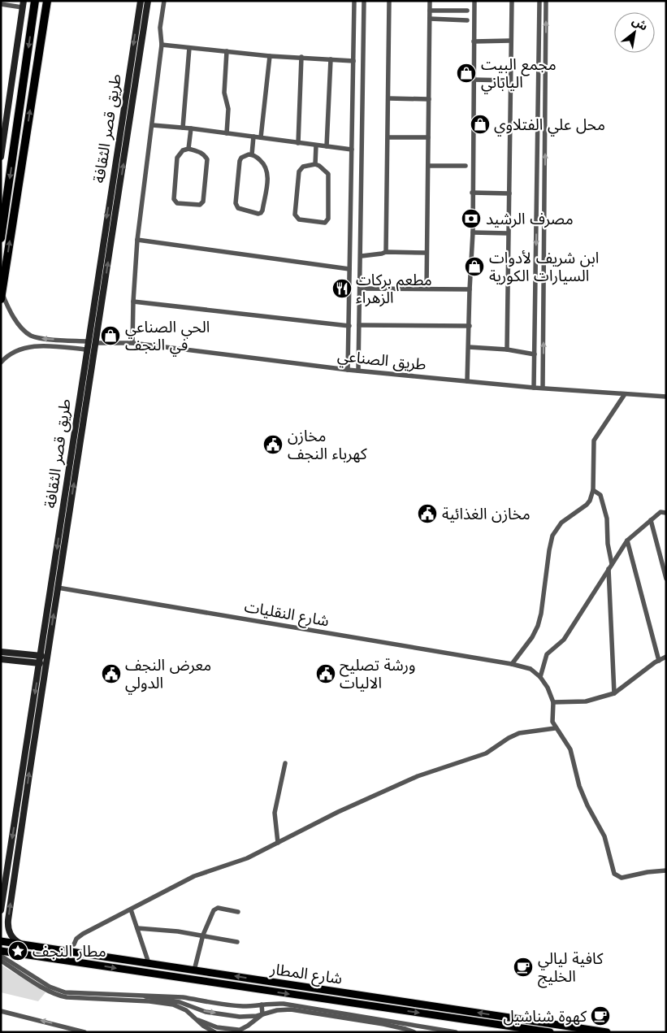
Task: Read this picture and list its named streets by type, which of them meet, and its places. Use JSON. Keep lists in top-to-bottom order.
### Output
{
  "streets": {
    "main road": ["شارع المطار"],
    "street": ["طريق قصر الثقافة", "طريق الصناعي", "شارع النقليات"]
  },
  "crossings": [
    ["طريق قصر الثقافة", "طريق الصناعي"],
    ["طريق قصر الثقافة", "شارع النقليات"],
    ["طريق قصر الثقافة", "شارع المطار"]
  ],
  "places": {
    "shop": [
      "مجمع البيت الياباني",
      "محل علي الفتلاوي",
      "ابن شريف لأدوات السيارات الكورية",
      "الحي الصناعي في النجف"
    ],
    "bank": ["مصرف الرشيد"],
    "restaurant": ["مطعم بركات الزهراء"],
    "public building": [
      "مخازن كهرباء النجف",
      "مخازن الغذائية",
      "معرض النجف الدولي",
      "ورشة تصليح الاليات"
    ],
    "place": ["مطار النجف"],
    "cafe": ["كافية ليالي الخليج", "كهوة شناشيل"]
  },
  "north": "top right"
}
